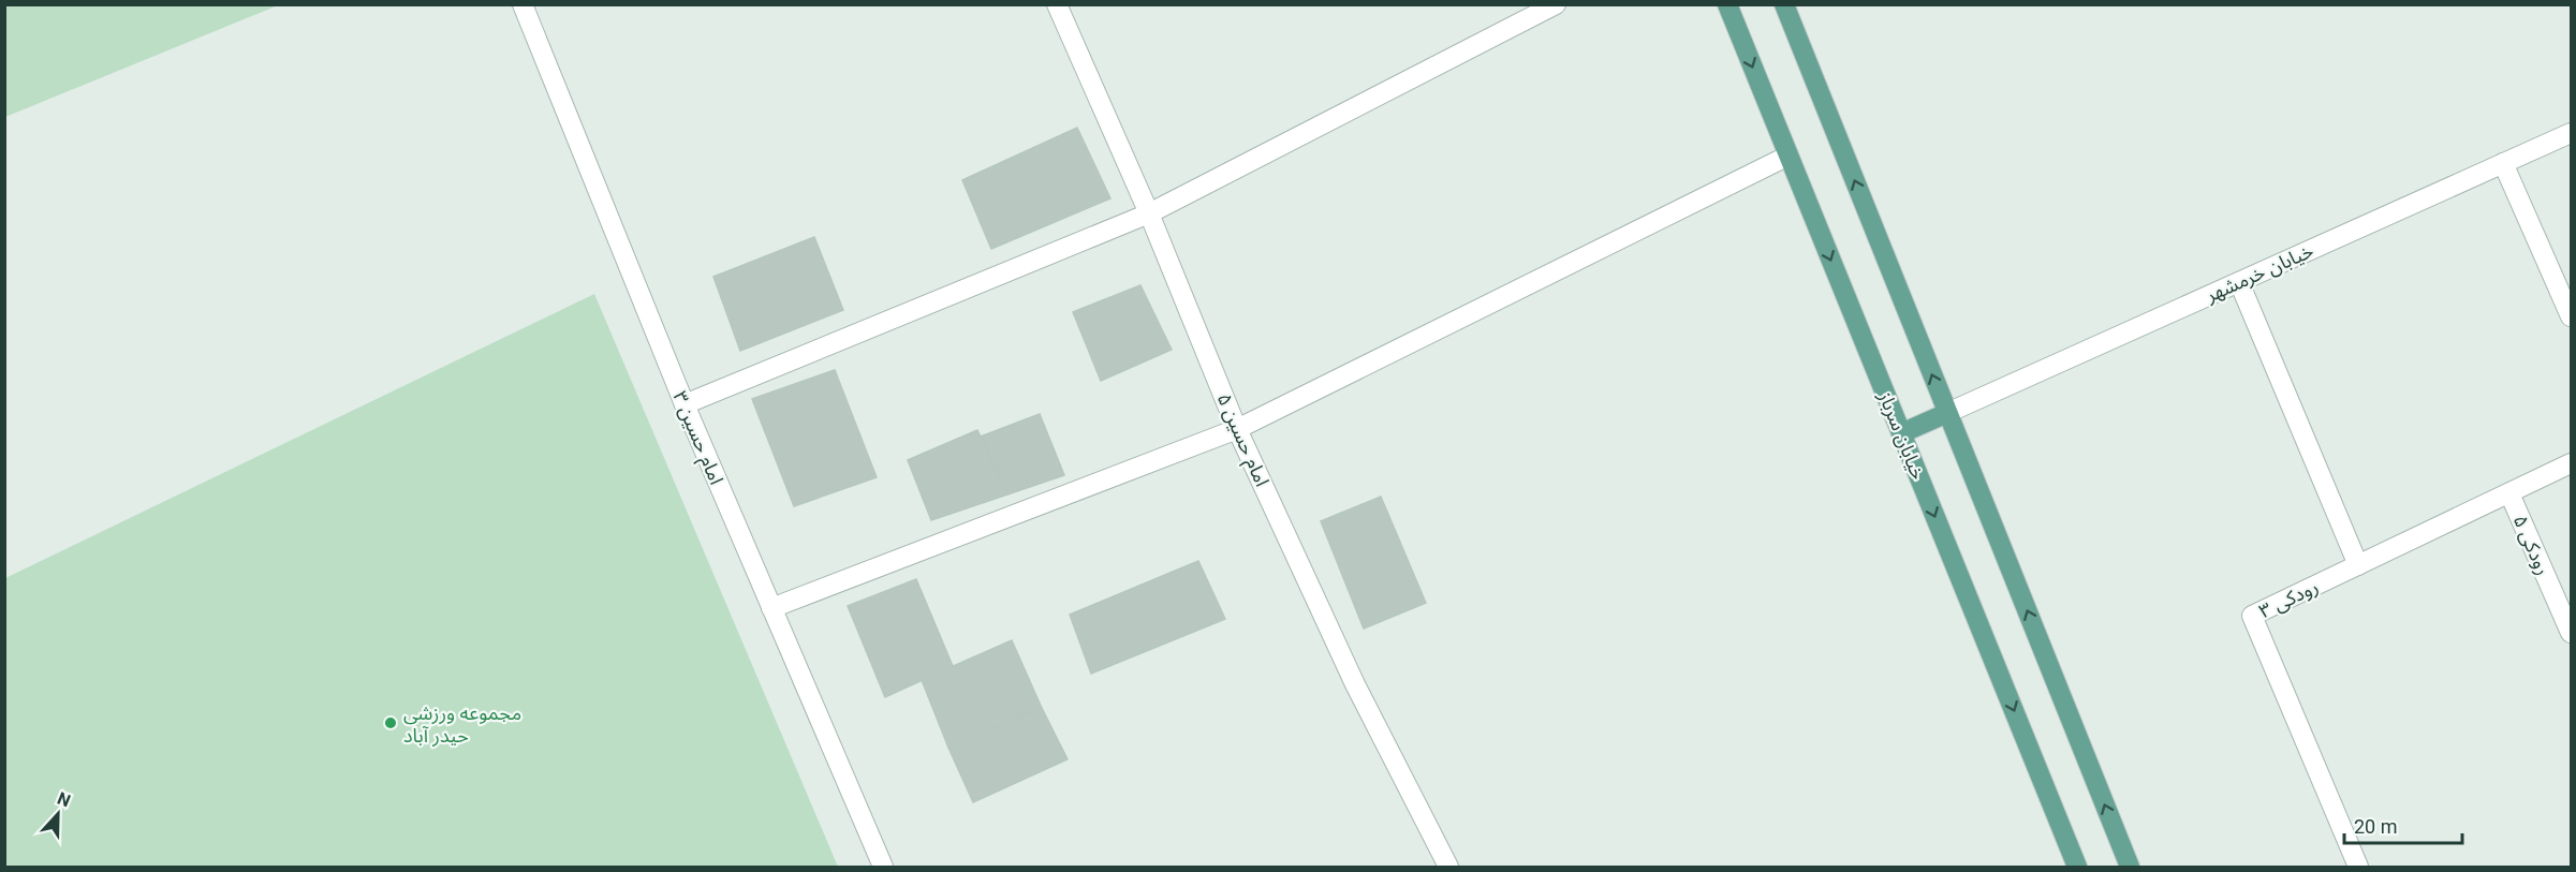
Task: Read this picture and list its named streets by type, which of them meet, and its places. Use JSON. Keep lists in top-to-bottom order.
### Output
{
  "streets": {
    "main road": ["خیابان سرباز"],
    "street": [
      "خیابان خرمشهر",
      "امام حسین ۳",
      "امام حسین ۵",
      "رودکی ۵",
      "رودکی ۳"
    ]
  },
  "crossings": [
    ["رودکی ۵", "رودکی ۳"]
  ],
  "places": ["مجموعه ورزشی حیدر آباد"],
  "scale_bar": "20 m",
  "north": "top"
}
